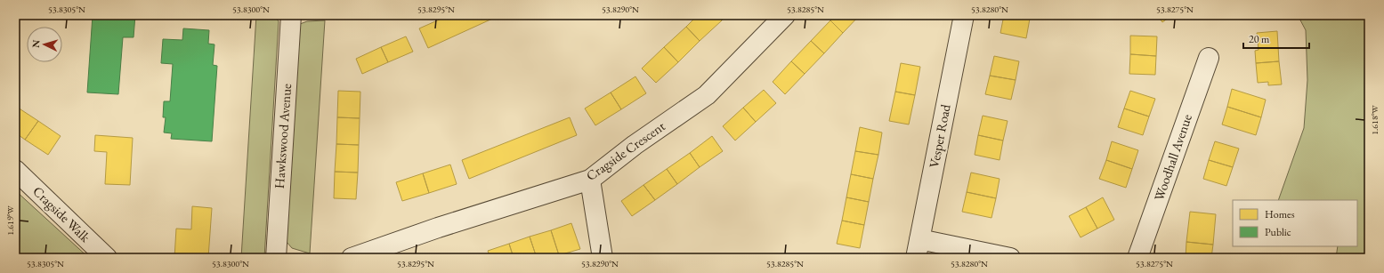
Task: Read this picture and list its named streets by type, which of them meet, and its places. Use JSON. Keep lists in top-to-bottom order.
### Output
{
  "streets": {
    "street": [
      "Hawkswood Avenue",
      "Vesper Road",
      "Cragside Crescent",
      "Woodhall Avenue",
      "Cragside Walk"
    ]
  },
  "legend": ["Homes", "Public"],
  "scale_bar": "20 m",
  "north": "left",
  "coordinates": [
    "53.8305°N",
    "53.8300°N",
    "53.8295°N",
    "53.8290°N",
    "53.8285°N",
    "53.8280°N",
    "53.8275°N",
    "1.618°W",
    "1.619°W"
  ]
}
